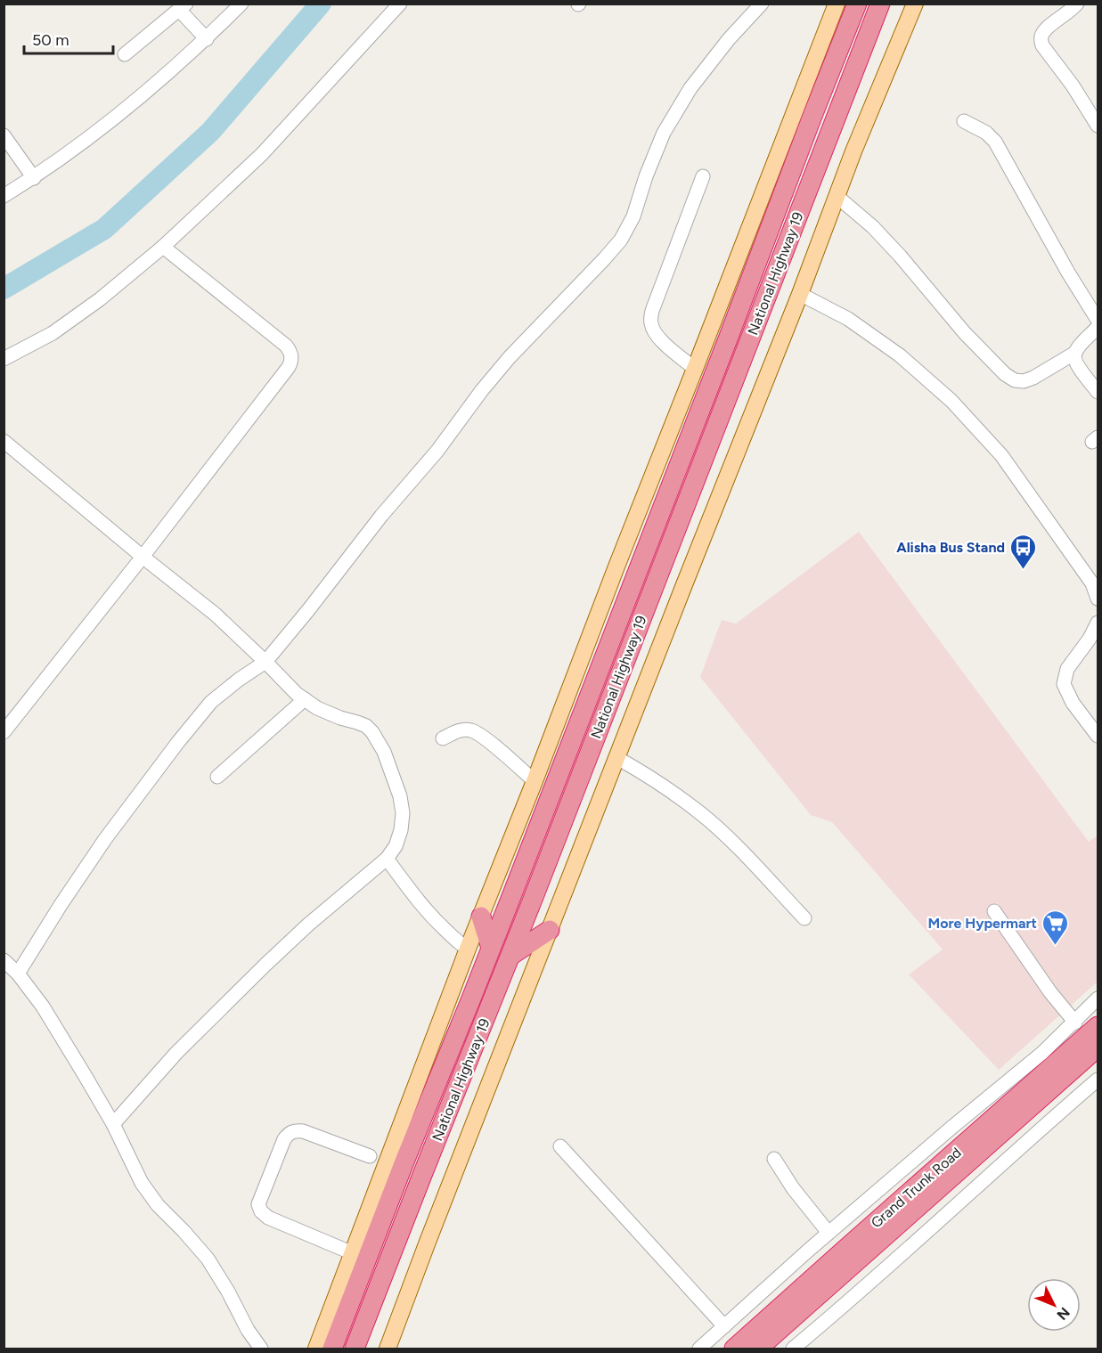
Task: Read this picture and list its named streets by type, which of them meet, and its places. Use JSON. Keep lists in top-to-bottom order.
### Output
{
  "streets": {
    "highway": ["National Highway 19", "Grand Trunk Road"]
  },
  "places": {
    "bus stop": ["Alisha Bus Stand"],
    "supermarket": ["More Hypermart"]
  },
  "scale_bar": "50 m",
  "north": "bottom right"
}
